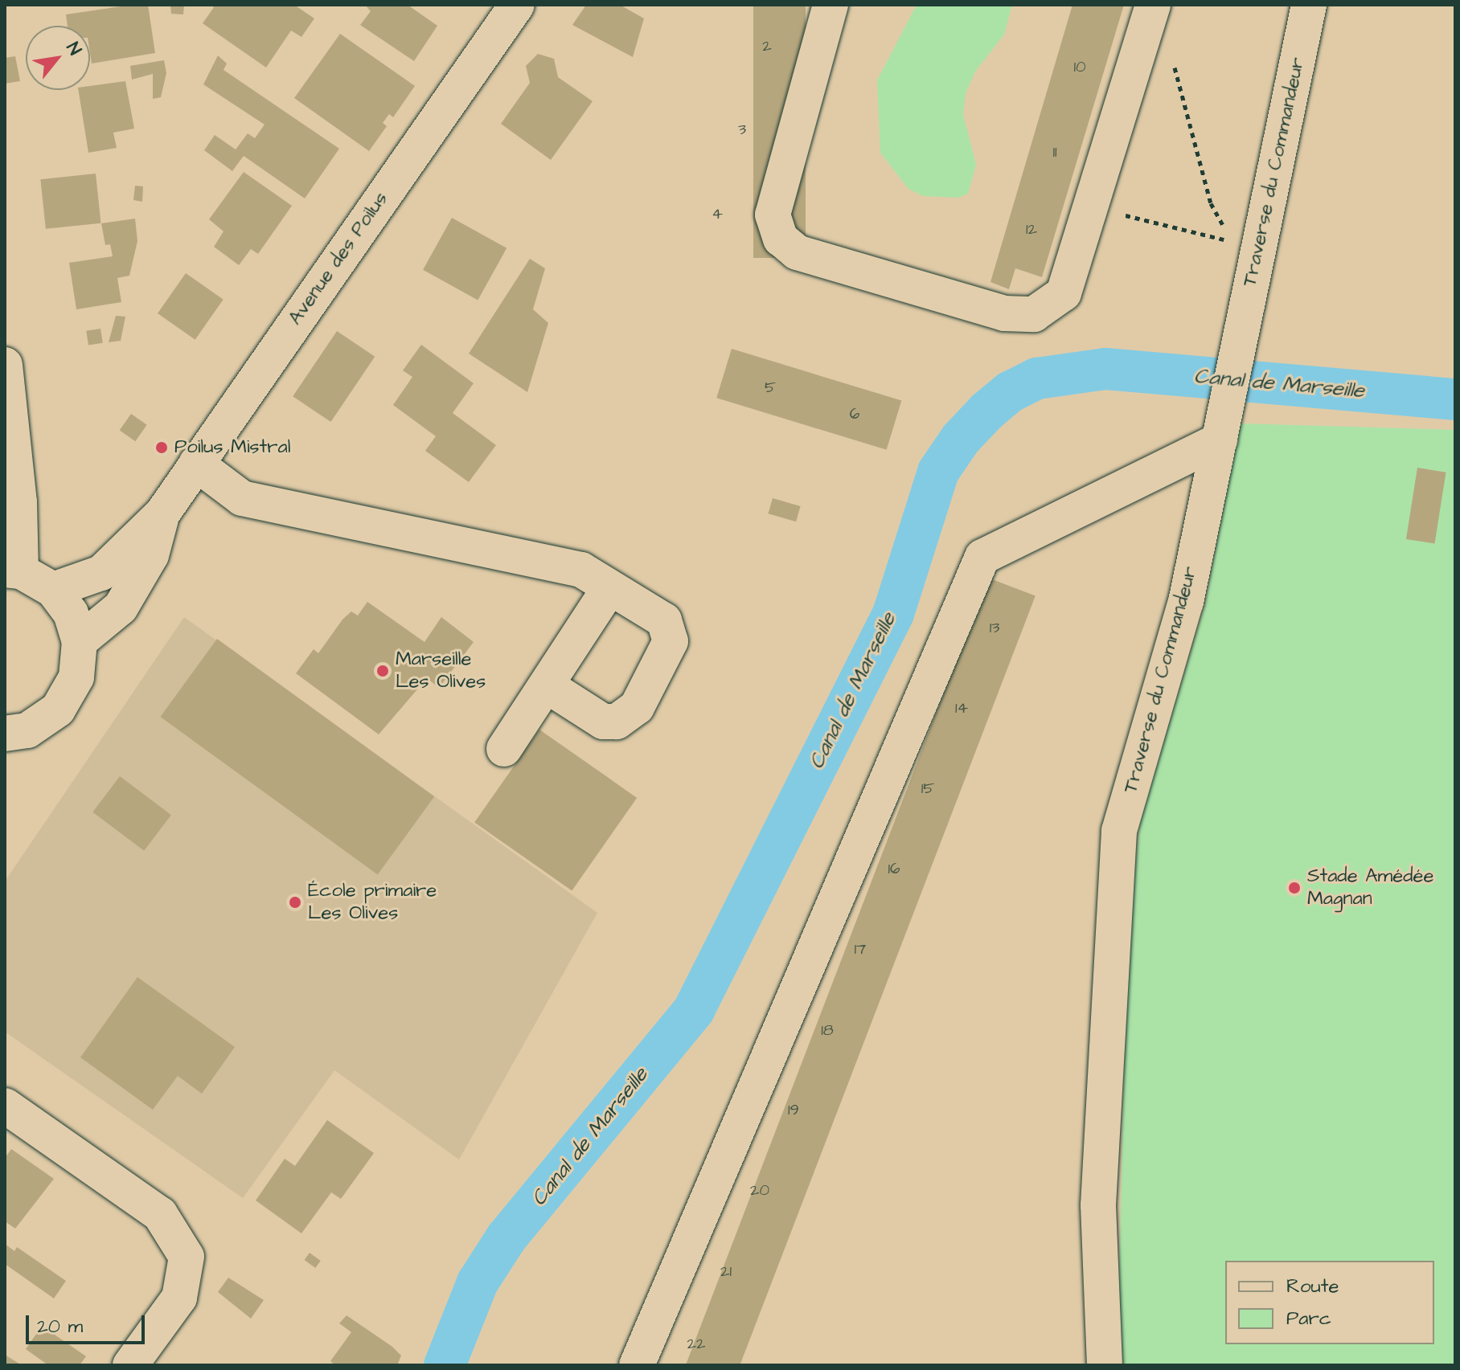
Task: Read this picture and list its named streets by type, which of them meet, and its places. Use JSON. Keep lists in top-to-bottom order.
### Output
{
  "streets": {
    "street": ["Traverse du Commandeur", "Avenue des Poilus"]
  },
  "water": ["Canal de Marseille"],
  "places": [
    "Poilus Mistral",
    "Marseille Les Olives",
    "Stade Amédée Magnan",
    "École primaire Les Olives"
  ],
  "house_numbers": [
    "2",
    "10",
    "3",
    "11",
    "4",
    "12",
    "5",
    "6",
    "13",
    "14",
    "15",
    "16",
    "17",
    "18",
    "19",
    "20",
    "21",
    "22"
  ],
  "legend": ["Route", "Parc"],
  "scale_bar": "20 m",
  "north": "top right"
}
